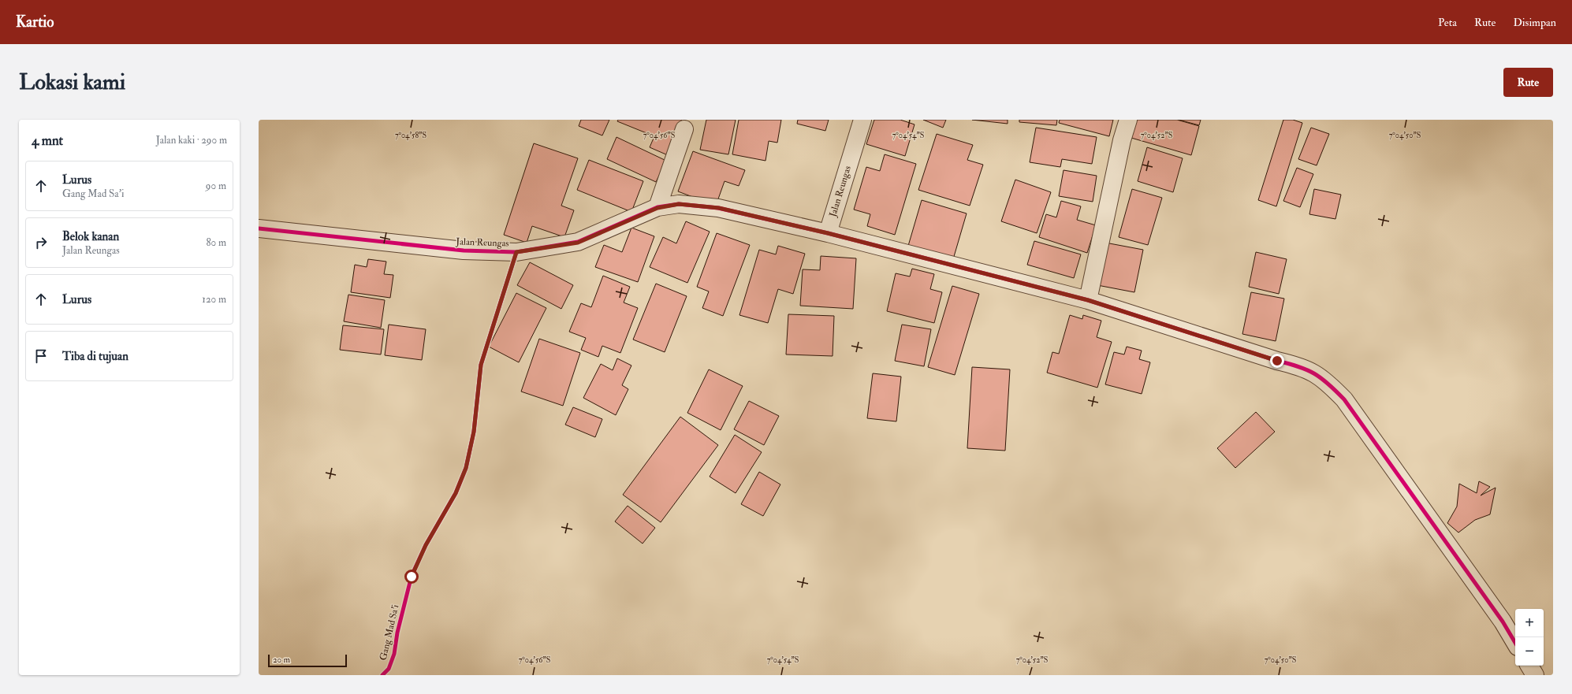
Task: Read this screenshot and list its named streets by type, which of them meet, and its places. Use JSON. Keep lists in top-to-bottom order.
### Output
{
  "streets": {
    "street": ["Jalan Reungas"],
    "cycle path": ["Gang Mad Sa'i"]
  },
  "scale_bar": "20 m",
  "page": {
    "header": "Kartio",
    "nav": ["Peta", "Rute", "Disimpan"],
    "buttons": "Rute",
    "title": "Lokasi kami",
    "heading": ["4 mnt", "Jalan kaki · 290 m"],
    "list": [
      ["Lurus", "Gang Mad Sa'i", "90 m"],
      ["Belok kanan", "Jalan Reungas", "80 m"],
      ["Lurus", "120 m"],
      "Tiba di tujuan"
    ],
    "map_buttons": ["+", "−"],
    "scale": "20 m"
  },
  "coordinates": [
    "7°04'58\"S",
    "7°04'56\"S",
    "7°04'54\"S",
    "7°04'52\"S",
    "7°04'50\"S"
  ]
}
